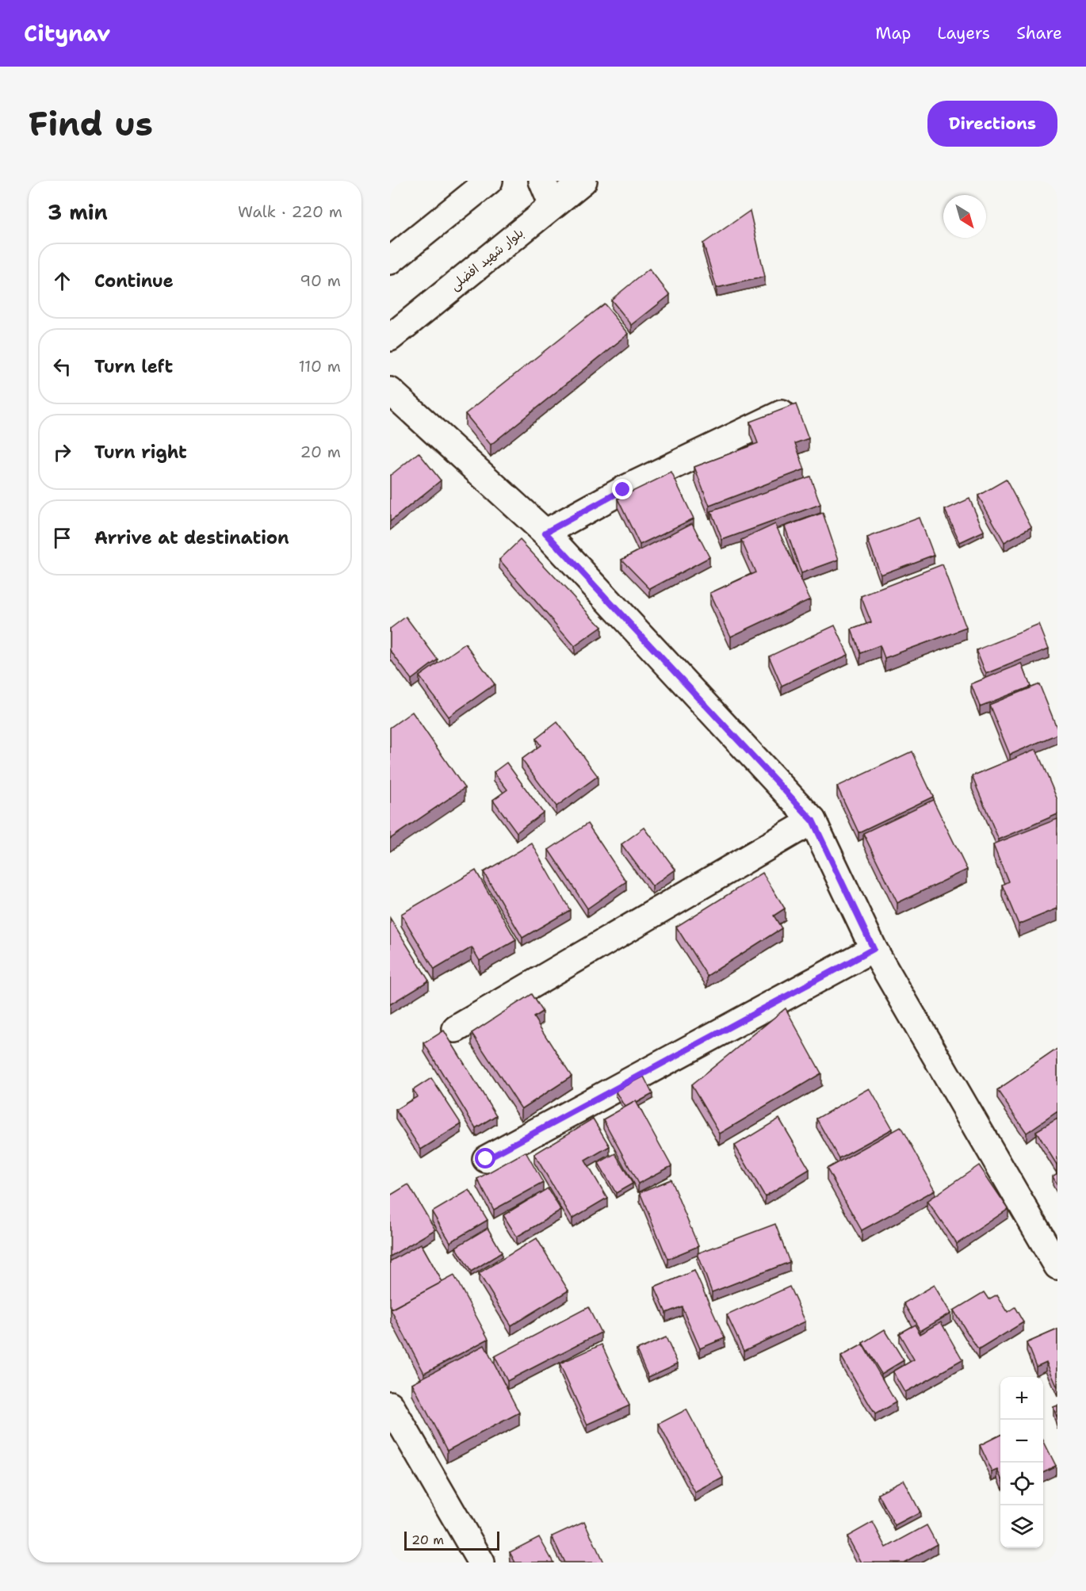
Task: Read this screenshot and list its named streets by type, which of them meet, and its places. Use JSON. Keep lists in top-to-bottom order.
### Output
{
  "streets": {
    "street": ["بلوار شهید افضلی"]
  },
  "scale_bar": "20 m",
  "north": "bottom right",
  "page": {
    "header": "Citynav",
    "nav": ["Map", "Layers", "Share"],
    "buttons": "Directions",
    "title": "Find us",
    "heading": ["3 min", "Walk · 220 m"],
    "list": [
      ["Continue", "90 m"],
      ["Turn left", "110 m"],
      ["Turn right", "20 m"],
      "Arrive at destination"
    ],
    "map_buttons": ["+", "−"],
    "scale": "20 m"
  }
}
